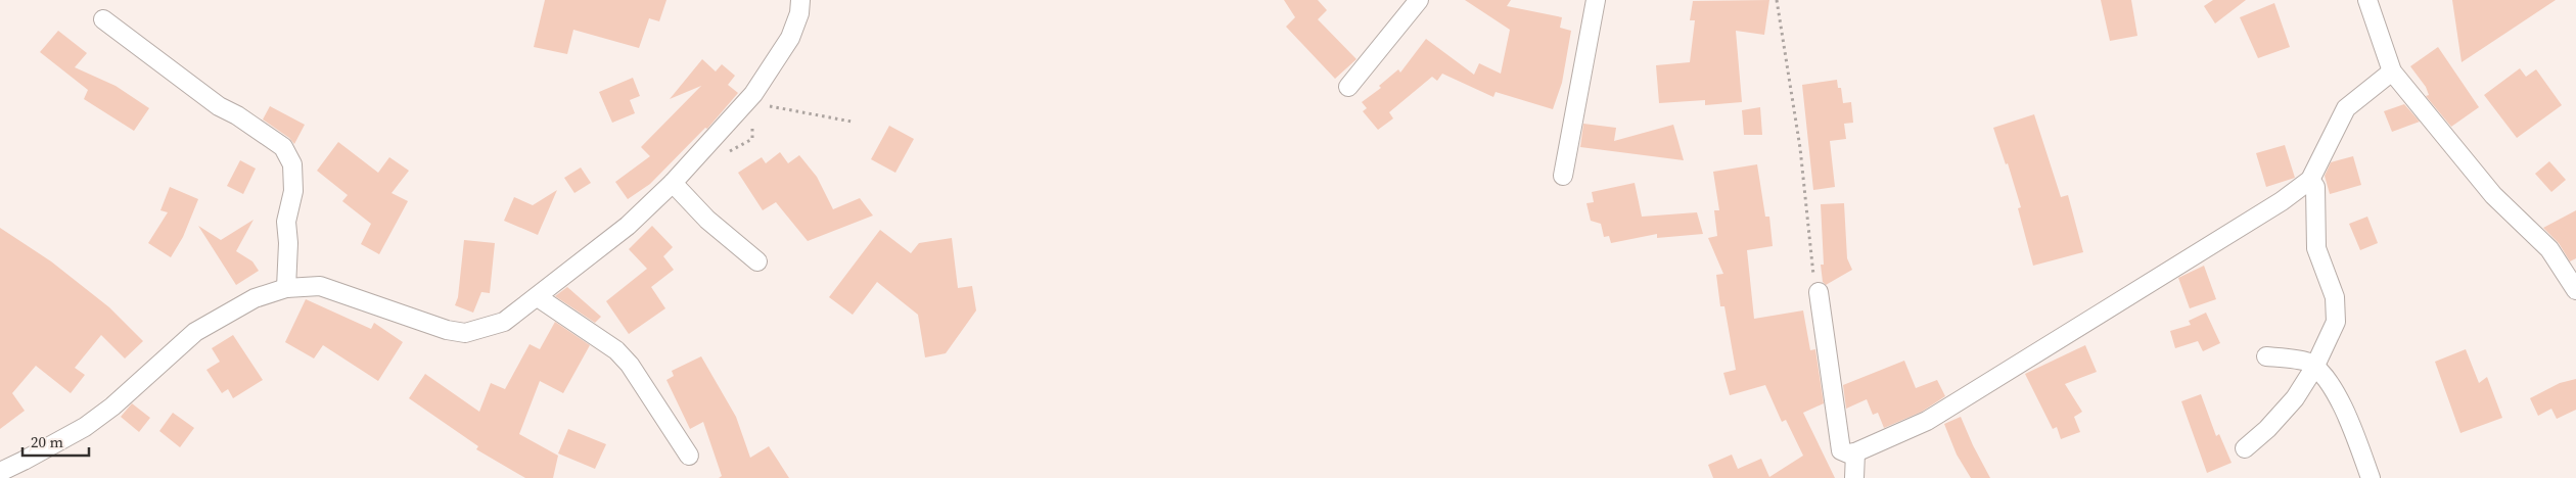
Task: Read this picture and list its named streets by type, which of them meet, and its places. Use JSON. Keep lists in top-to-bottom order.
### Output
{
  "scale_bar": "20 m"
}
